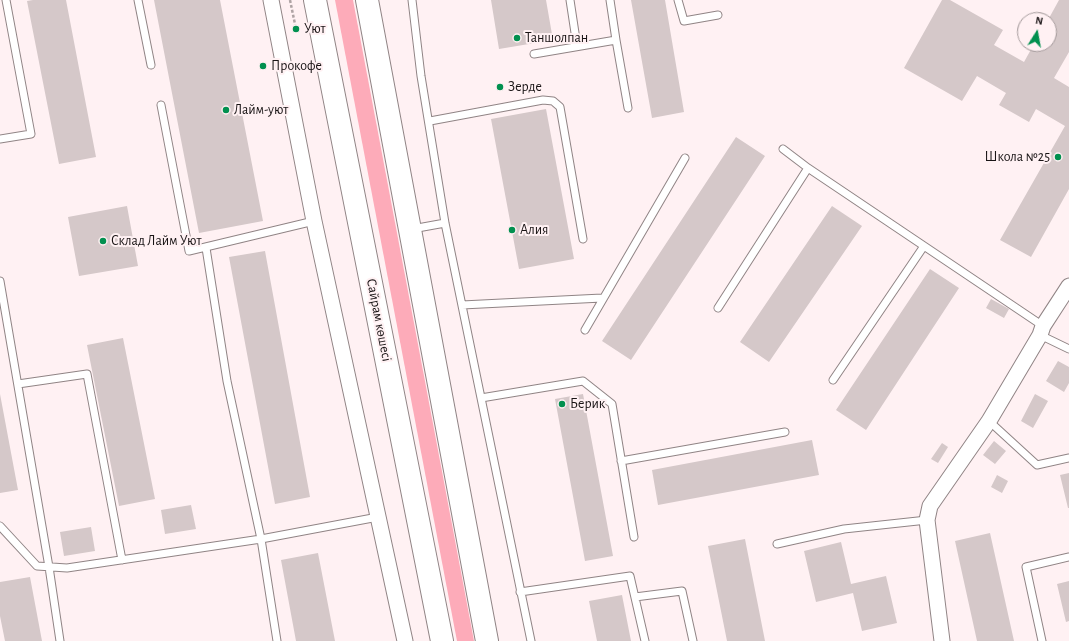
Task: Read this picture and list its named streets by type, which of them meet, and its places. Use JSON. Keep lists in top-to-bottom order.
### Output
{
  "streets": {
    "main road": ["Сайрам көшесі"]
  },
  "places": [
    "Уют",
    "Таншолпан",
    "Прокофе",
    "Зерде",
    "Лайм-уют",
    "Школа №25",
    "Алия",
    "Склад Лайм Уют",
    "Берик"
  ],
  "north": "top"
}
